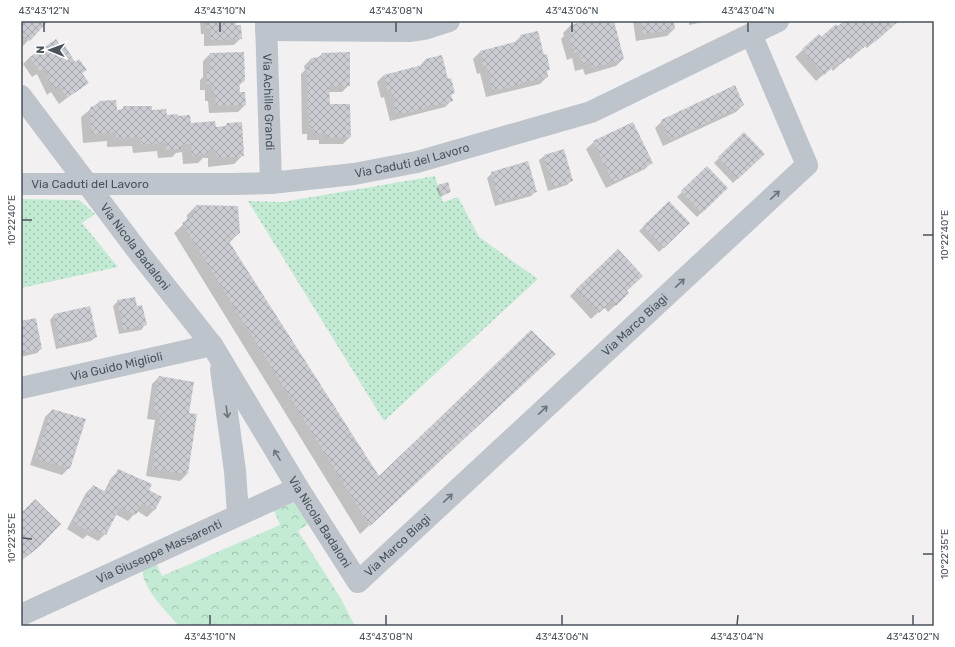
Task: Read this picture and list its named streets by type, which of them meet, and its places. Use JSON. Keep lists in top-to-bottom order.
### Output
{
  "streets": {
    "street": [
      "Via Achille Grandi",
      "Via Caduti del Lavoro",
      "Via Nicola Badaloni",
      "Via Marco Biagi",
      "Via Guido Miglioli",
      "Via Giuseppe Massarenti"
    ]
  },
  "crossings": [
    ["Via Achille Grandi", "Via Caduti del Lavoro"],
    ["Via Caduti del Lavoro", "Via Nicola Badaloni"],
    ["Via Caduti del Lavoro", "Via Marco Biagi"],
    ["Via Nicola Badaloni", "Via Marco Biagi"],
    ["Via Nicola Badaloni", "Via Guido Miglioli"],
    ["Via Nicola Badaloni", "Via Giuseppe Massarenti"]
  ],
  "one_way": ["Via Marco Biagi"],
  "north": "left",
  "coordinates": [
    "43°43'12\"N",
    "43°43'10\"N",
    "43°43'08\"N",
    "43°43'06\"N",
    "43°43'04\"N",
    "10°22'40\"E",
    "10°22'35\"E",
    "43°43'02\"N"
  ]
}
